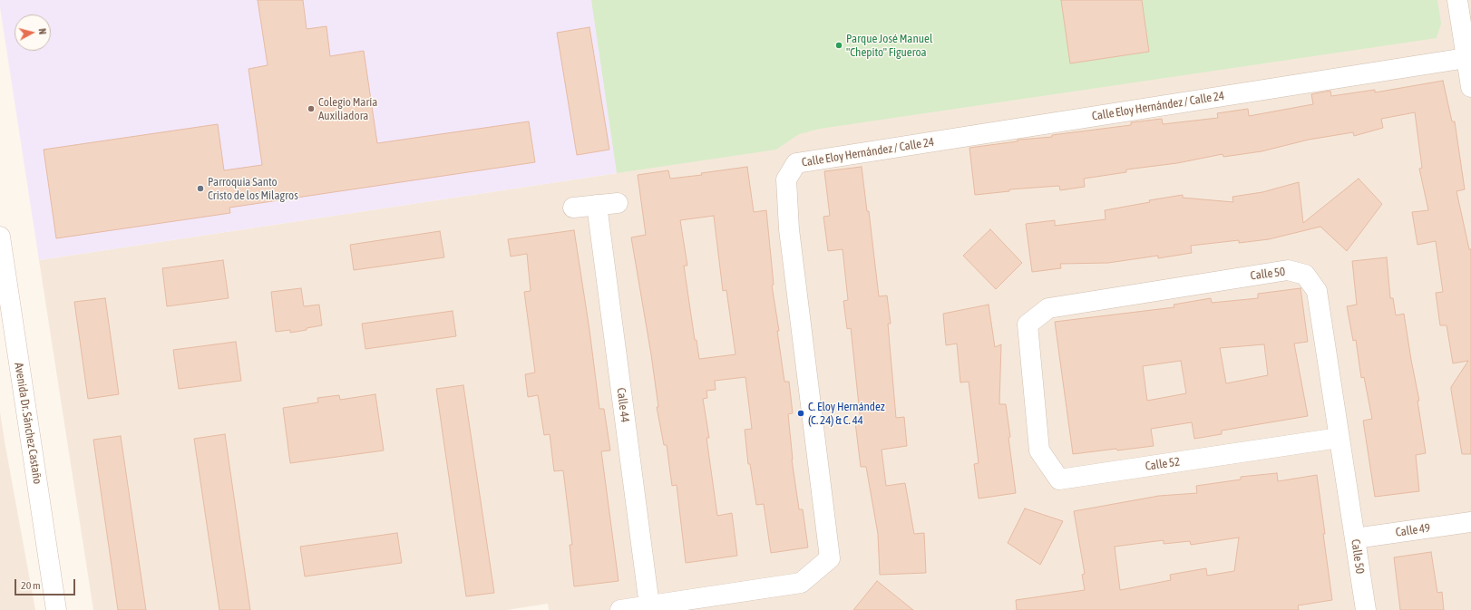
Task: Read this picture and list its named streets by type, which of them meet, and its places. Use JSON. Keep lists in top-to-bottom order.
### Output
{
  "streets": {
    "street": [
      "Calle Eloy Hernández / Calle 24",
      "Calle 50",
      "Calle 44",
      "Avenida Dr. Sánchez Castaño",
      "Calle 52",
      "Calle 49"
    ]
  },
  "crossings": [
    ["Calle Eloy Hernández / Calle 24", "Calle 44"],
    ["Calle 50", "Calle 52"],
    ["Calle 50", "Calle 49"]
  ],
  "places": [
    "Parque José Manuel \"Chepito\" Figueroa",
    "Colegio María Auxiliadora",
    "Parroquia Santo Cristo de los Milagros",
    "C. Eloy Hernández (C. 24) & C. 44"
  ],
  "scale_bar": "20 m",
  "north": "right"
}
